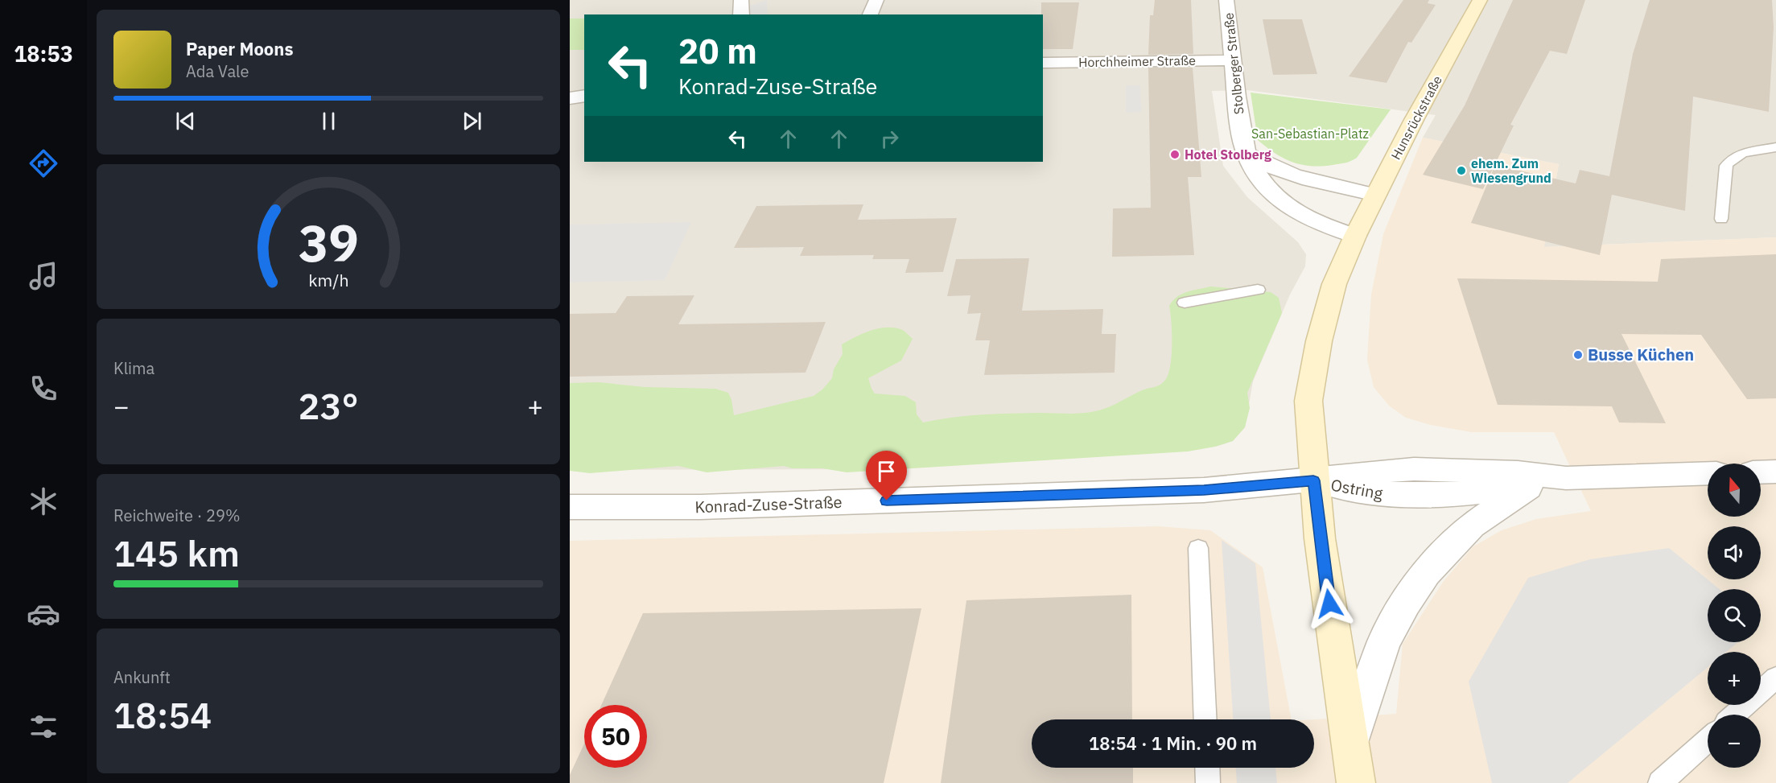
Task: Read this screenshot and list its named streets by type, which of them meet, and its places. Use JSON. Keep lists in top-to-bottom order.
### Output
{
  "streets": {
    "main road": ["Hunsrückstraße"],
    "street": [
      "Horchheimer Straße",
      "Stolberger Straße",
      "Ostring",
      "Konrad-Zuse-Straße"
    ]
  },
  "crossings": [
    ["Horchheimer Straße", "Stolberger Straße"],
    ["Stolberger Straße", "Hunsrückstraße"],
    ["Ostring", "Konrad-Zuse-Straße"]
  ],
  "parks": ["San-Sebastian-Platz"],
  "places": ["Hotel Stolberg", "ehem. Zum Wiesengrund", "Busse Küchen"],
  "north": "top",
  "page": {
    "tabs": "18:53",
    "turn": ["20 m", "Konrad-Zuse-Straße"],
    "song": ["Paper Moons", "Ada Vale"],
    "tile": [
      "Klima",
      ["Reichweite · 29%", "145 km"],
      ["Ankunft", "18:54"]
    ],
    "heat": ["−", "23°", "+"],
    "map_buttons": ["+", "−"],
    "limit": "50",
    "trip": "18:54 · 1 Min. · 90 m",
    "gauge": ["39", "km/h"]
  }
}
